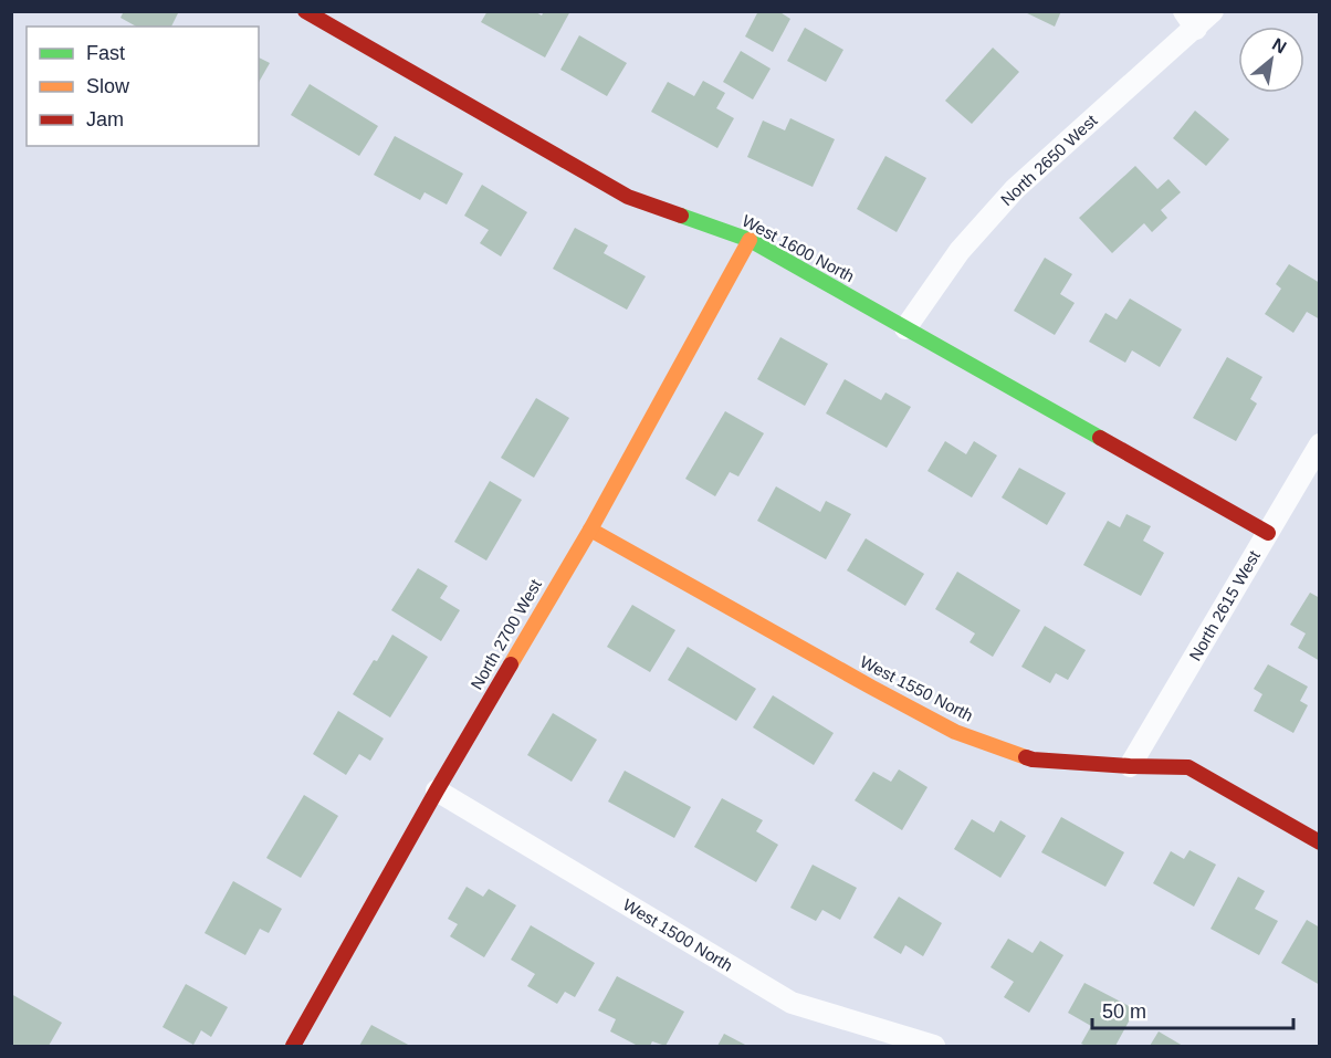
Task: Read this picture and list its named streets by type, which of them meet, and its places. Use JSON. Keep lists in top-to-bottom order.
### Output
{
  "streets": {
    "street": [
      "North 2650 West",
      "West 1600 North",
      "North 2615 West",
      "North 2700 West",
      "West 1550 North",
      "West 1500 North"
    ]
  },
  "crossings": [
    ["North 2650 West", "West 1600 North"],
    ["West 1600 North", "North 2615 West"],
    ["West 1600 North", "North 2700 West"],
    ["North 2615 West", "West 1550 North"],
    ["North 2700 West", "West 1550 North"],
    ["North 2700 West", "West 1500 North"]
  ],
  "legend": ["Fast", "Slow", "Jam"],
  "scale_bar": "50 m",
  "north": "top right"
}
